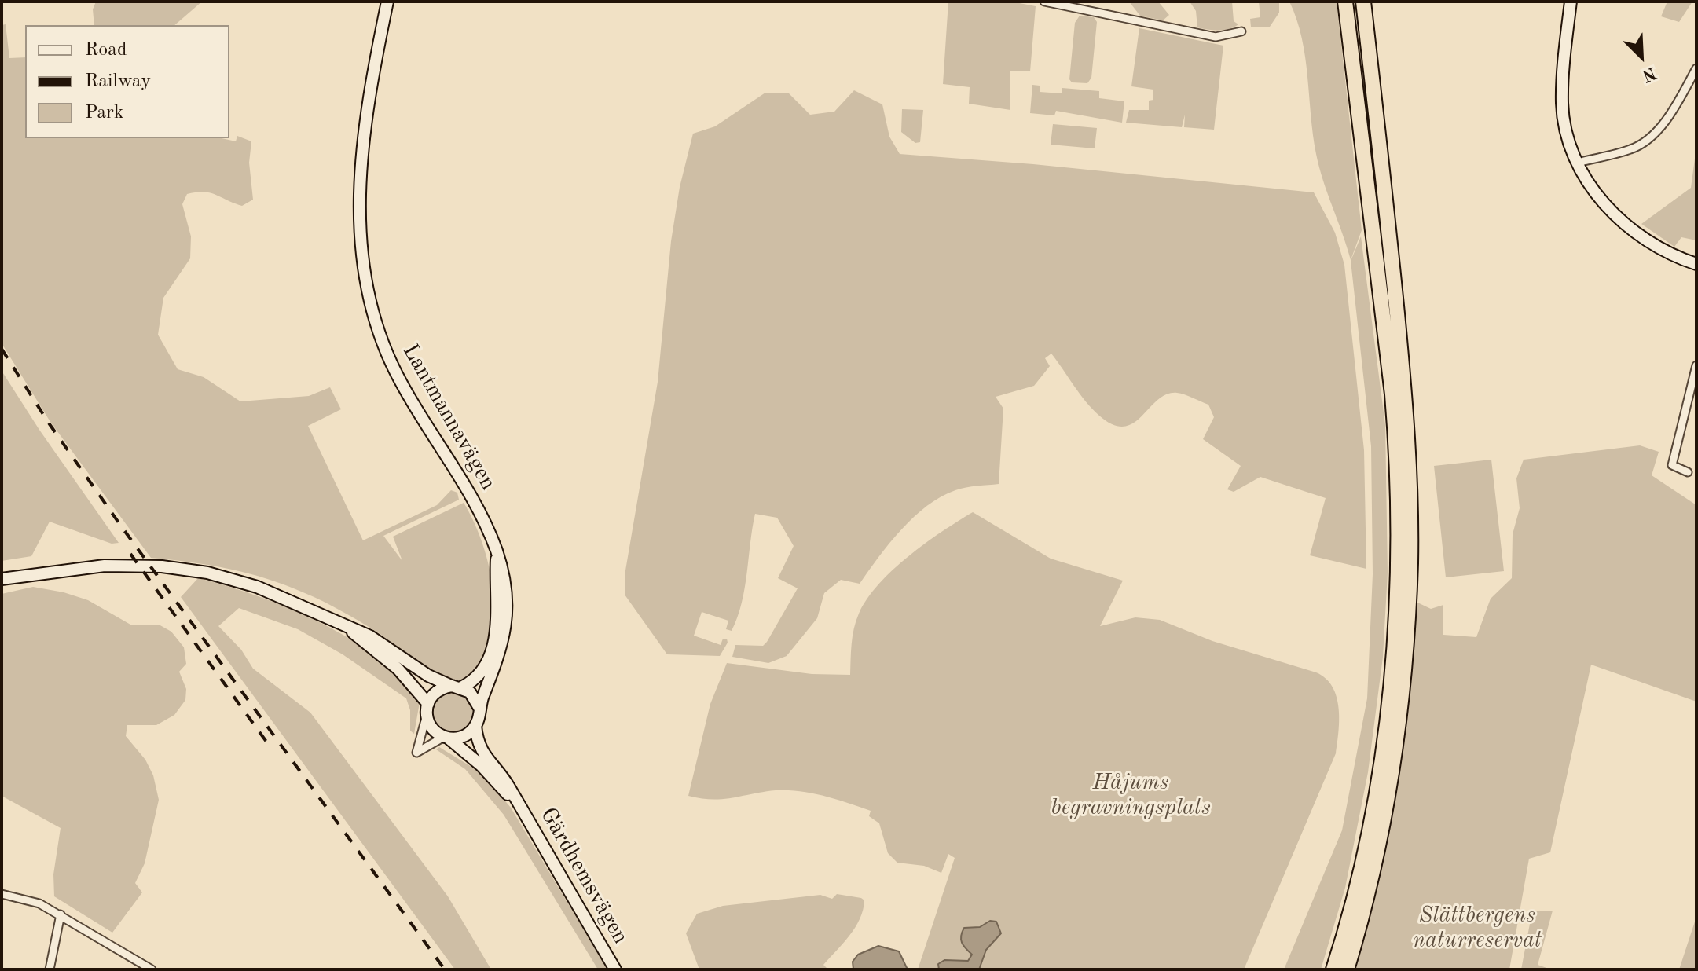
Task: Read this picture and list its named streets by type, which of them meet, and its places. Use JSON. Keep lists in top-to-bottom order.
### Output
{
  "streets": {
    "street": ["Lantmannavägen", "Gärdhemsvägen"]
  },
  "crossings": [
    ["Lantmannavägen", "Gärdhemsvägen"]
  ],
  "parks": ["Håjums begravningsplats", "Slättbergens naturreservat"],
  "legend": ["Road", "Railway", "Park"],
  "north": "bottom right"
}
